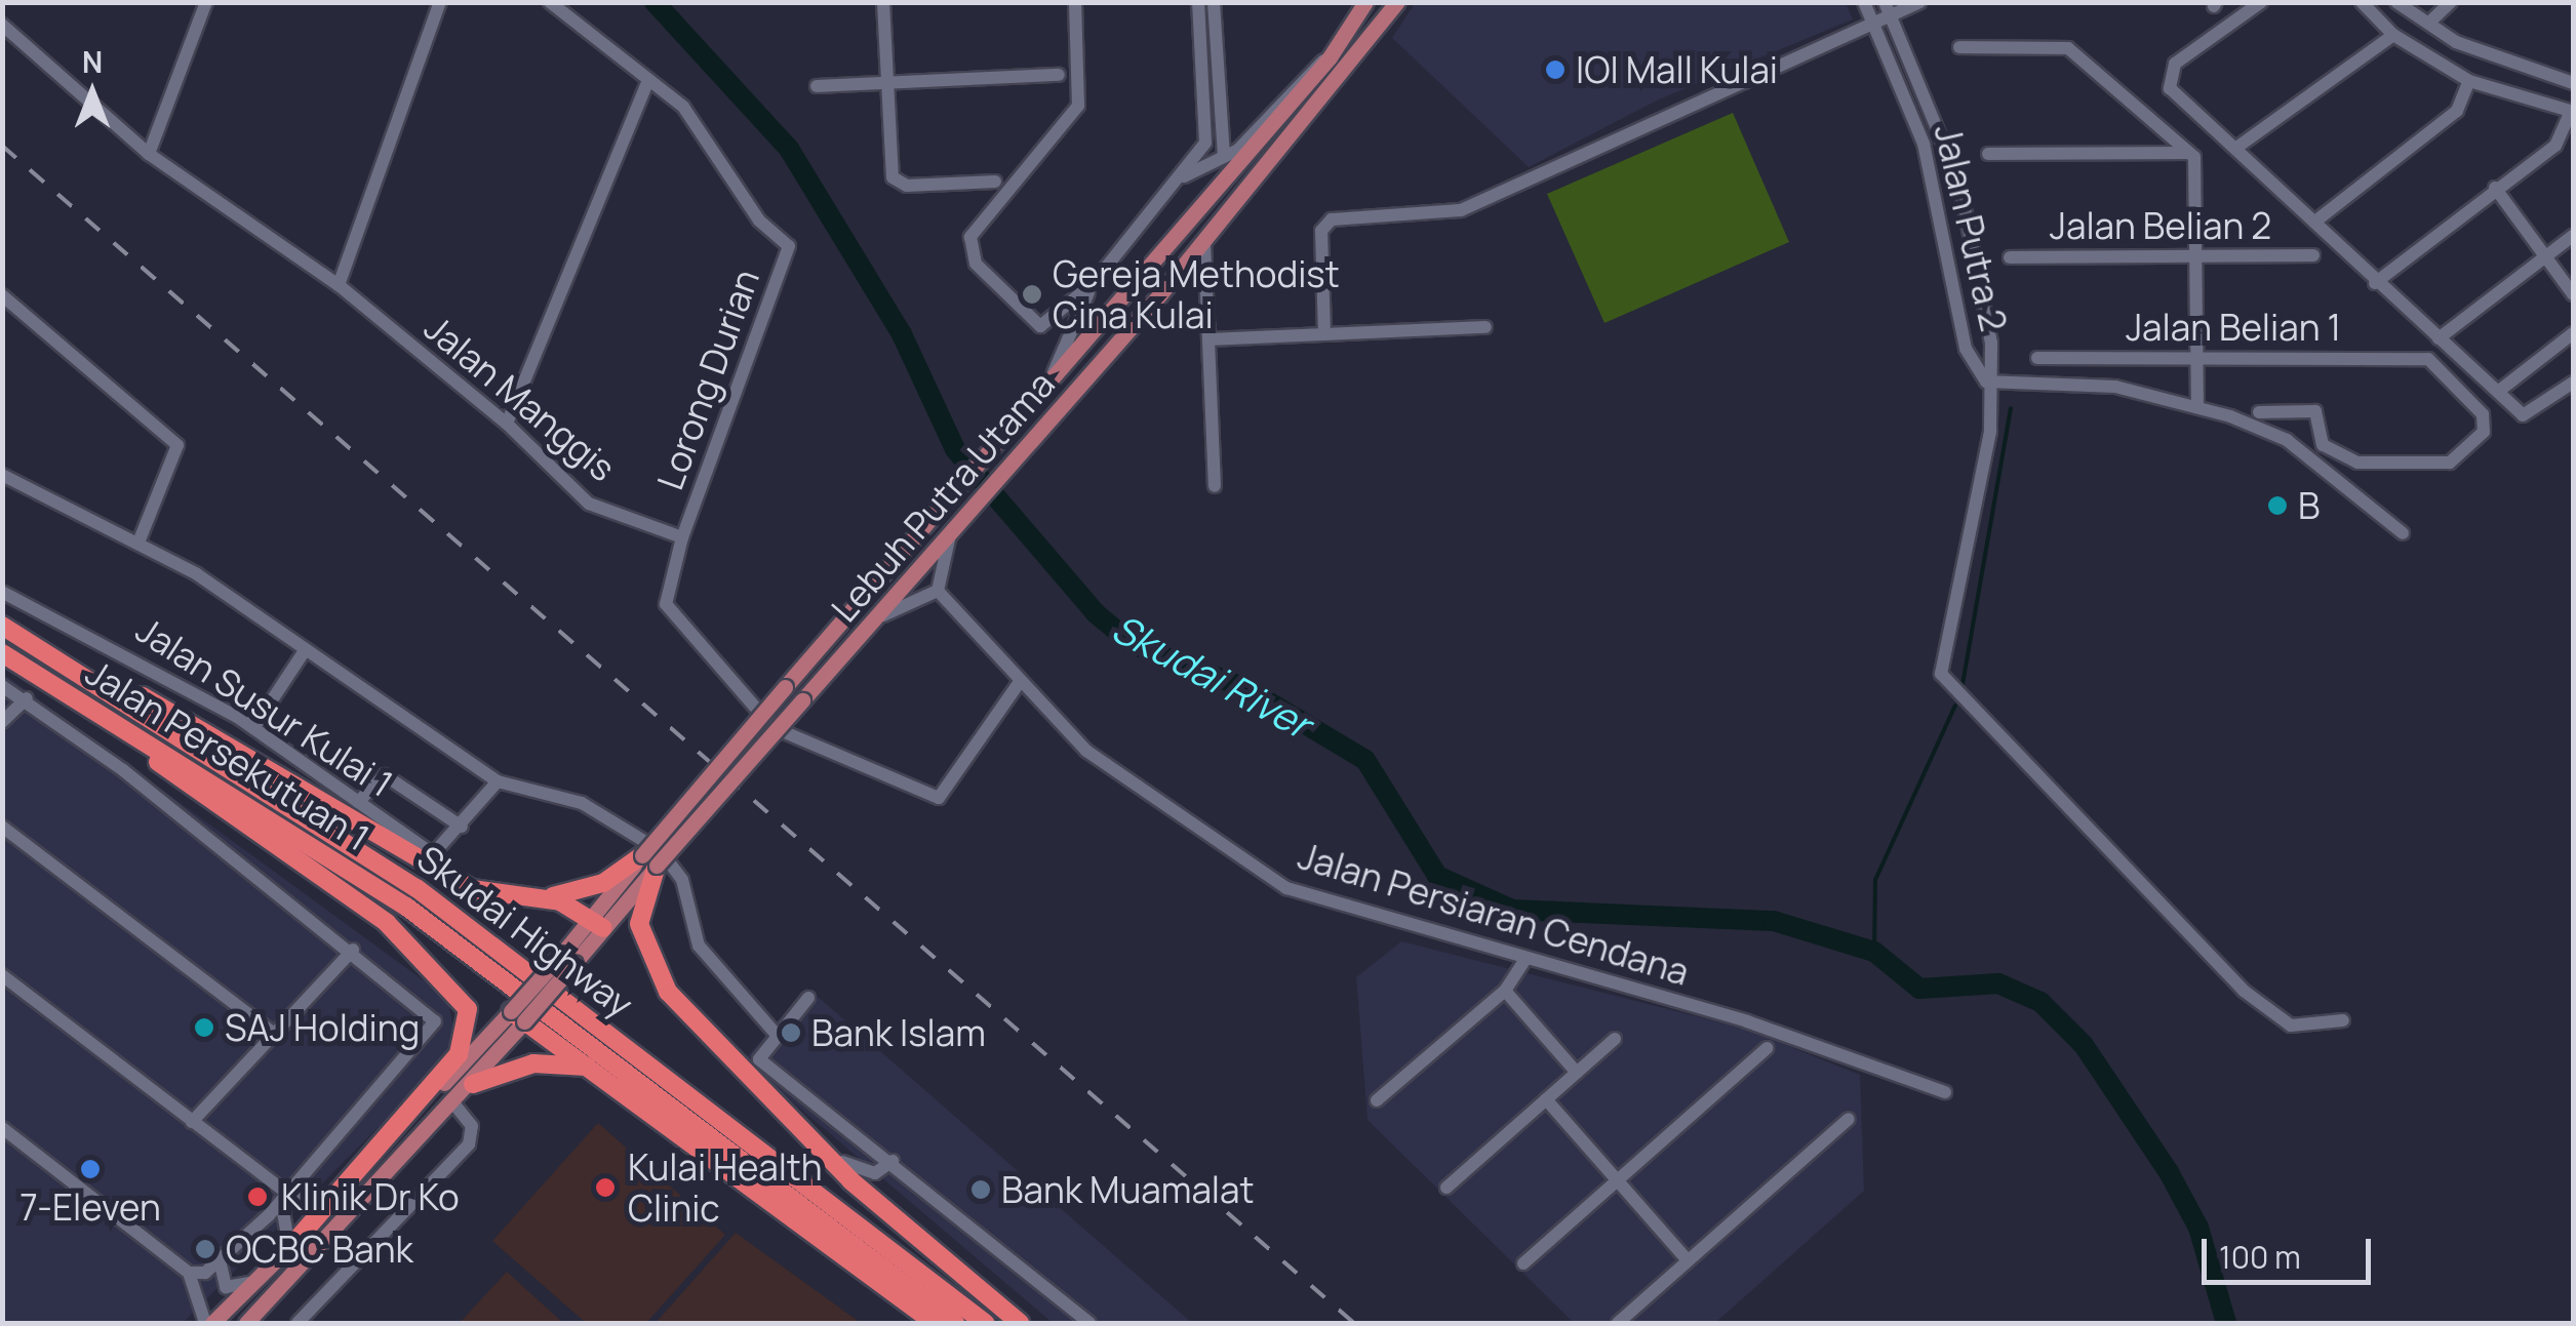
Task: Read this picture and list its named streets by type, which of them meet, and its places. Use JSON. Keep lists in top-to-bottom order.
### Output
{
  "streets": {
    "highway": ["Jalan Persekutuan 1", "Skudai Highway"],
    "main road": ["Lebuh Putra Utama"],
    "street": [
      "Jalan Belian 2",
      "Jalan Putra 2",
      "Jalan Belian 1",
      "Lorong Durian",
      "Jalan Manggis",
      "Jalan Susur Kulai 1",
      "Jalan Persiaran Cendana"
    ]
  },
  "crossings": [
    ["Lorong Durian", "Jalan Manggis"]
  ],
  "water": ["Skudai River"],
  "places": [
    "IOI Mall Kulai",
    "Gereja Methodist Cina Kulai",
    "B",
    "SAJ Holding",
    "Bank Islam",
    "7-Eleven",
    "Kulai Health Clinic",
    "Bank Muamalat",
    "Klinik Dr Ko",
    "OCBC Bank"
  ],
  "scale_bar": "100 m",
  "north": "top"
}
